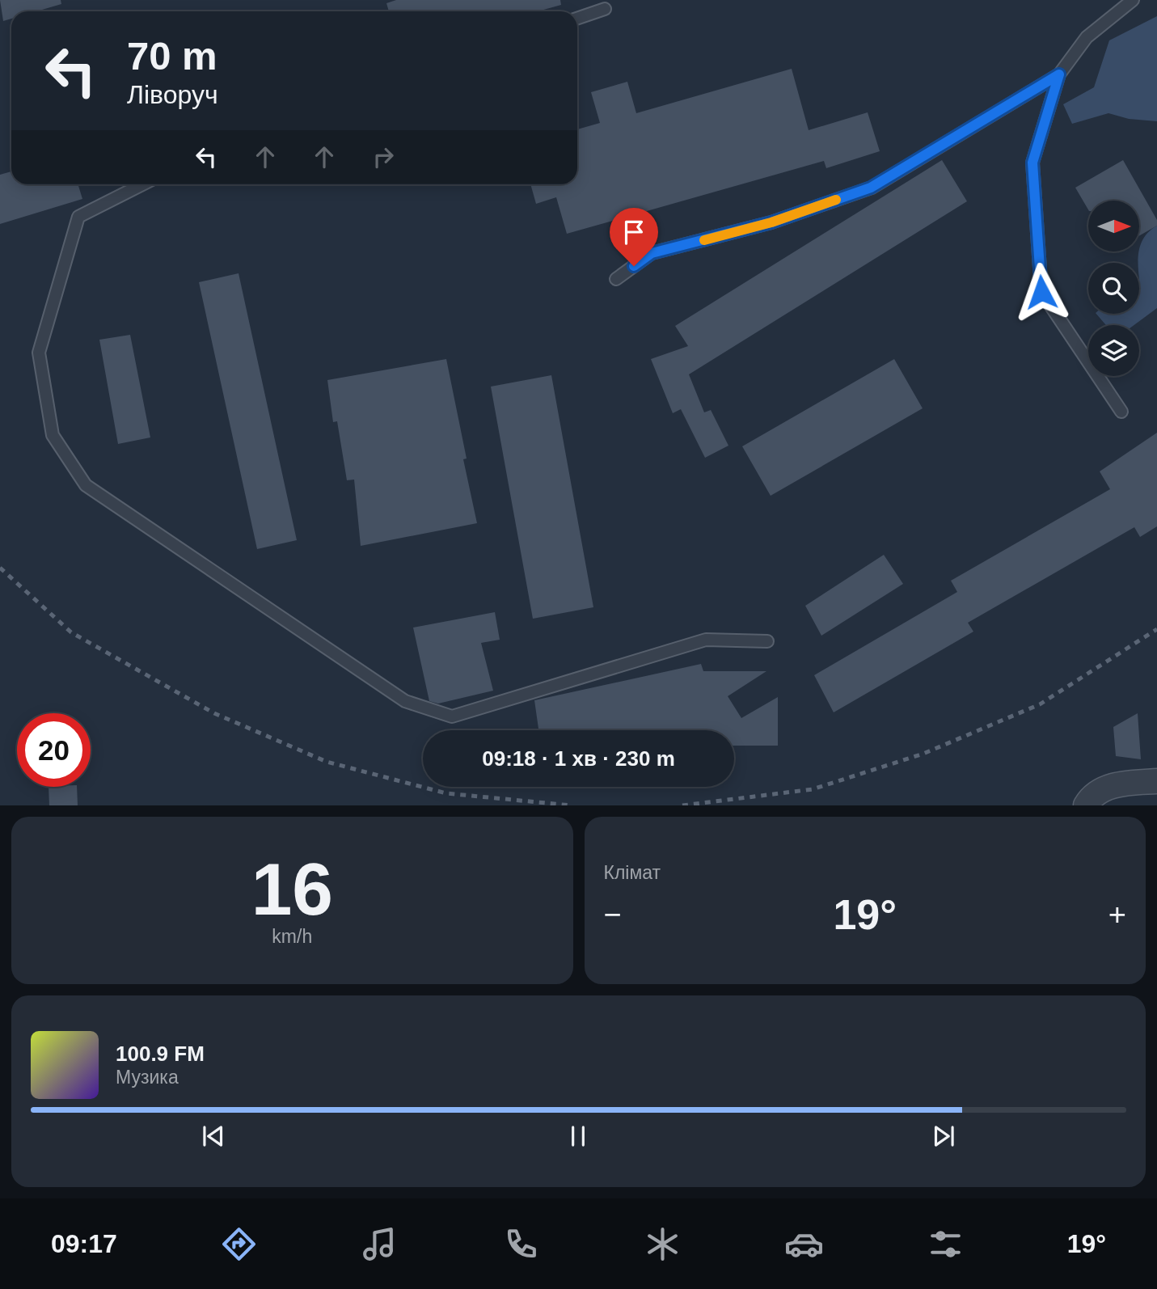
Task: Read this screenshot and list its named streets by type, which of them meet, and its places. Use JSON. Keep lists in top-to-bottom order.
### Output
{
  "north": "right",
  "page": {
    "turn": ["70 m", "Ліворуч"],
    "limit": "20",
    "trip": "09:18 · 1 хв · 230 m",
    "tile": [
      ["16", "km/h"],
      "Клімат"
    ],
    "heat": ["−", "19°", "+"],
    "song": ["100.9 FM", "Музика"],
    "tabs": ["09:17", "19°"]
  }
}
